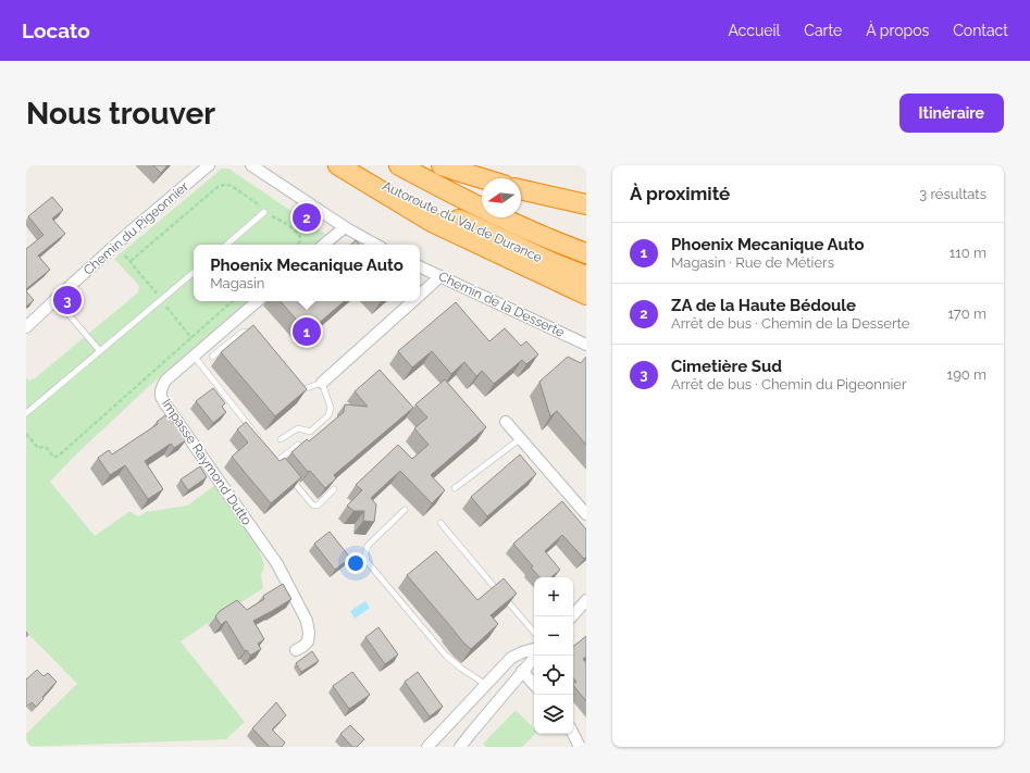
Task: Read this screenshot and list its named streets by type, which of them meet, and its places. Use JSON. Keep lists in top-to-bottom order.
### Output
{
  "streets": {
    "highway": ["Autoroute du Val de Durance"],
    "street": ["Chemin du Pigeonnier", "Chemin de la Desserte", "Impasse Raymond Dutto"]
  },
  "north": "left",
  "page": {
    "header": "Locato",
    "nav": [
      "Accueil",
      "Carte",
      "À propos",
      "Contact"
    ],
    "buttons": "Itinéraire",
    "title": "Nous trouver",
    "heading": ["À proximité", "3 résultats"],
    "pins": ["2", "3", "1"],
    "list": [
      {
        "mark": "1",
        "name": "Phoenix Mecanique Auto",
        "note": "Magasin · Rue de Métiers",
        "value": "110 m"
      },
      {
        "mark": "2",
        "name": "ZA de la Haute Bédoule",
        "note": "Arrêt de bus · Chemin de la Desserte",
        "value": "170 m"
      },
      {
        "mark": "3",
        "name": "Cimetière Sud",
        "note": "Arrêt de bus · Chemin du Pigeonnier",
        "value": "190 m"
      }
    ],
    "popup": ["Phoenix Mecanique Auto", "Magasin"],
    "map_buttons": ["+", "−"]
  }
}
